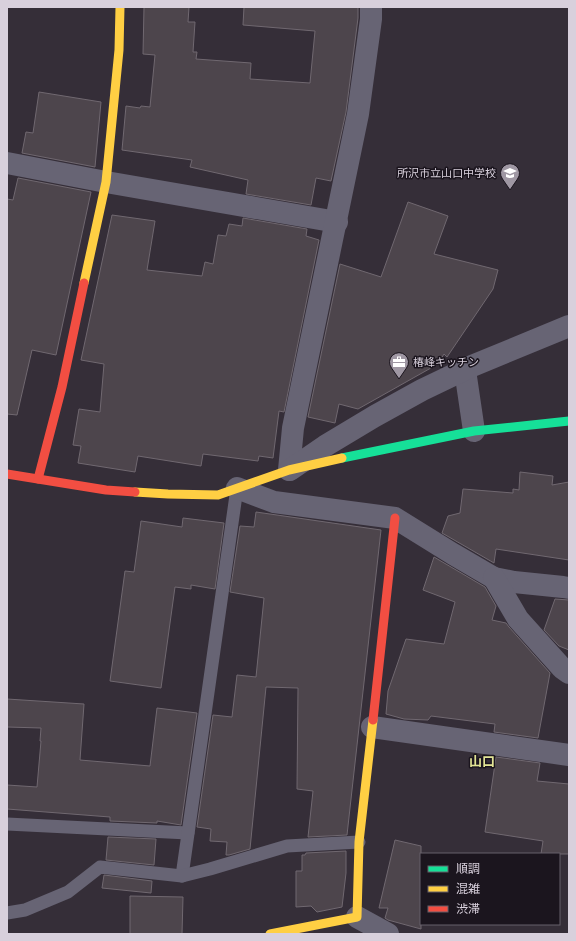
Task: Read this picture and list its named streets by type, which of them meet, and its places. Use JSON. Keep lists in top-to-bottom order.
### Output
{
  "districts": ["山口"],
  "places": {
    "school or university": ["所沢市立山口中学校"],
    "office": ["椿峰キッチン"]
  },
  "legend": ["順調", "混雑", "渋滞"]
}
